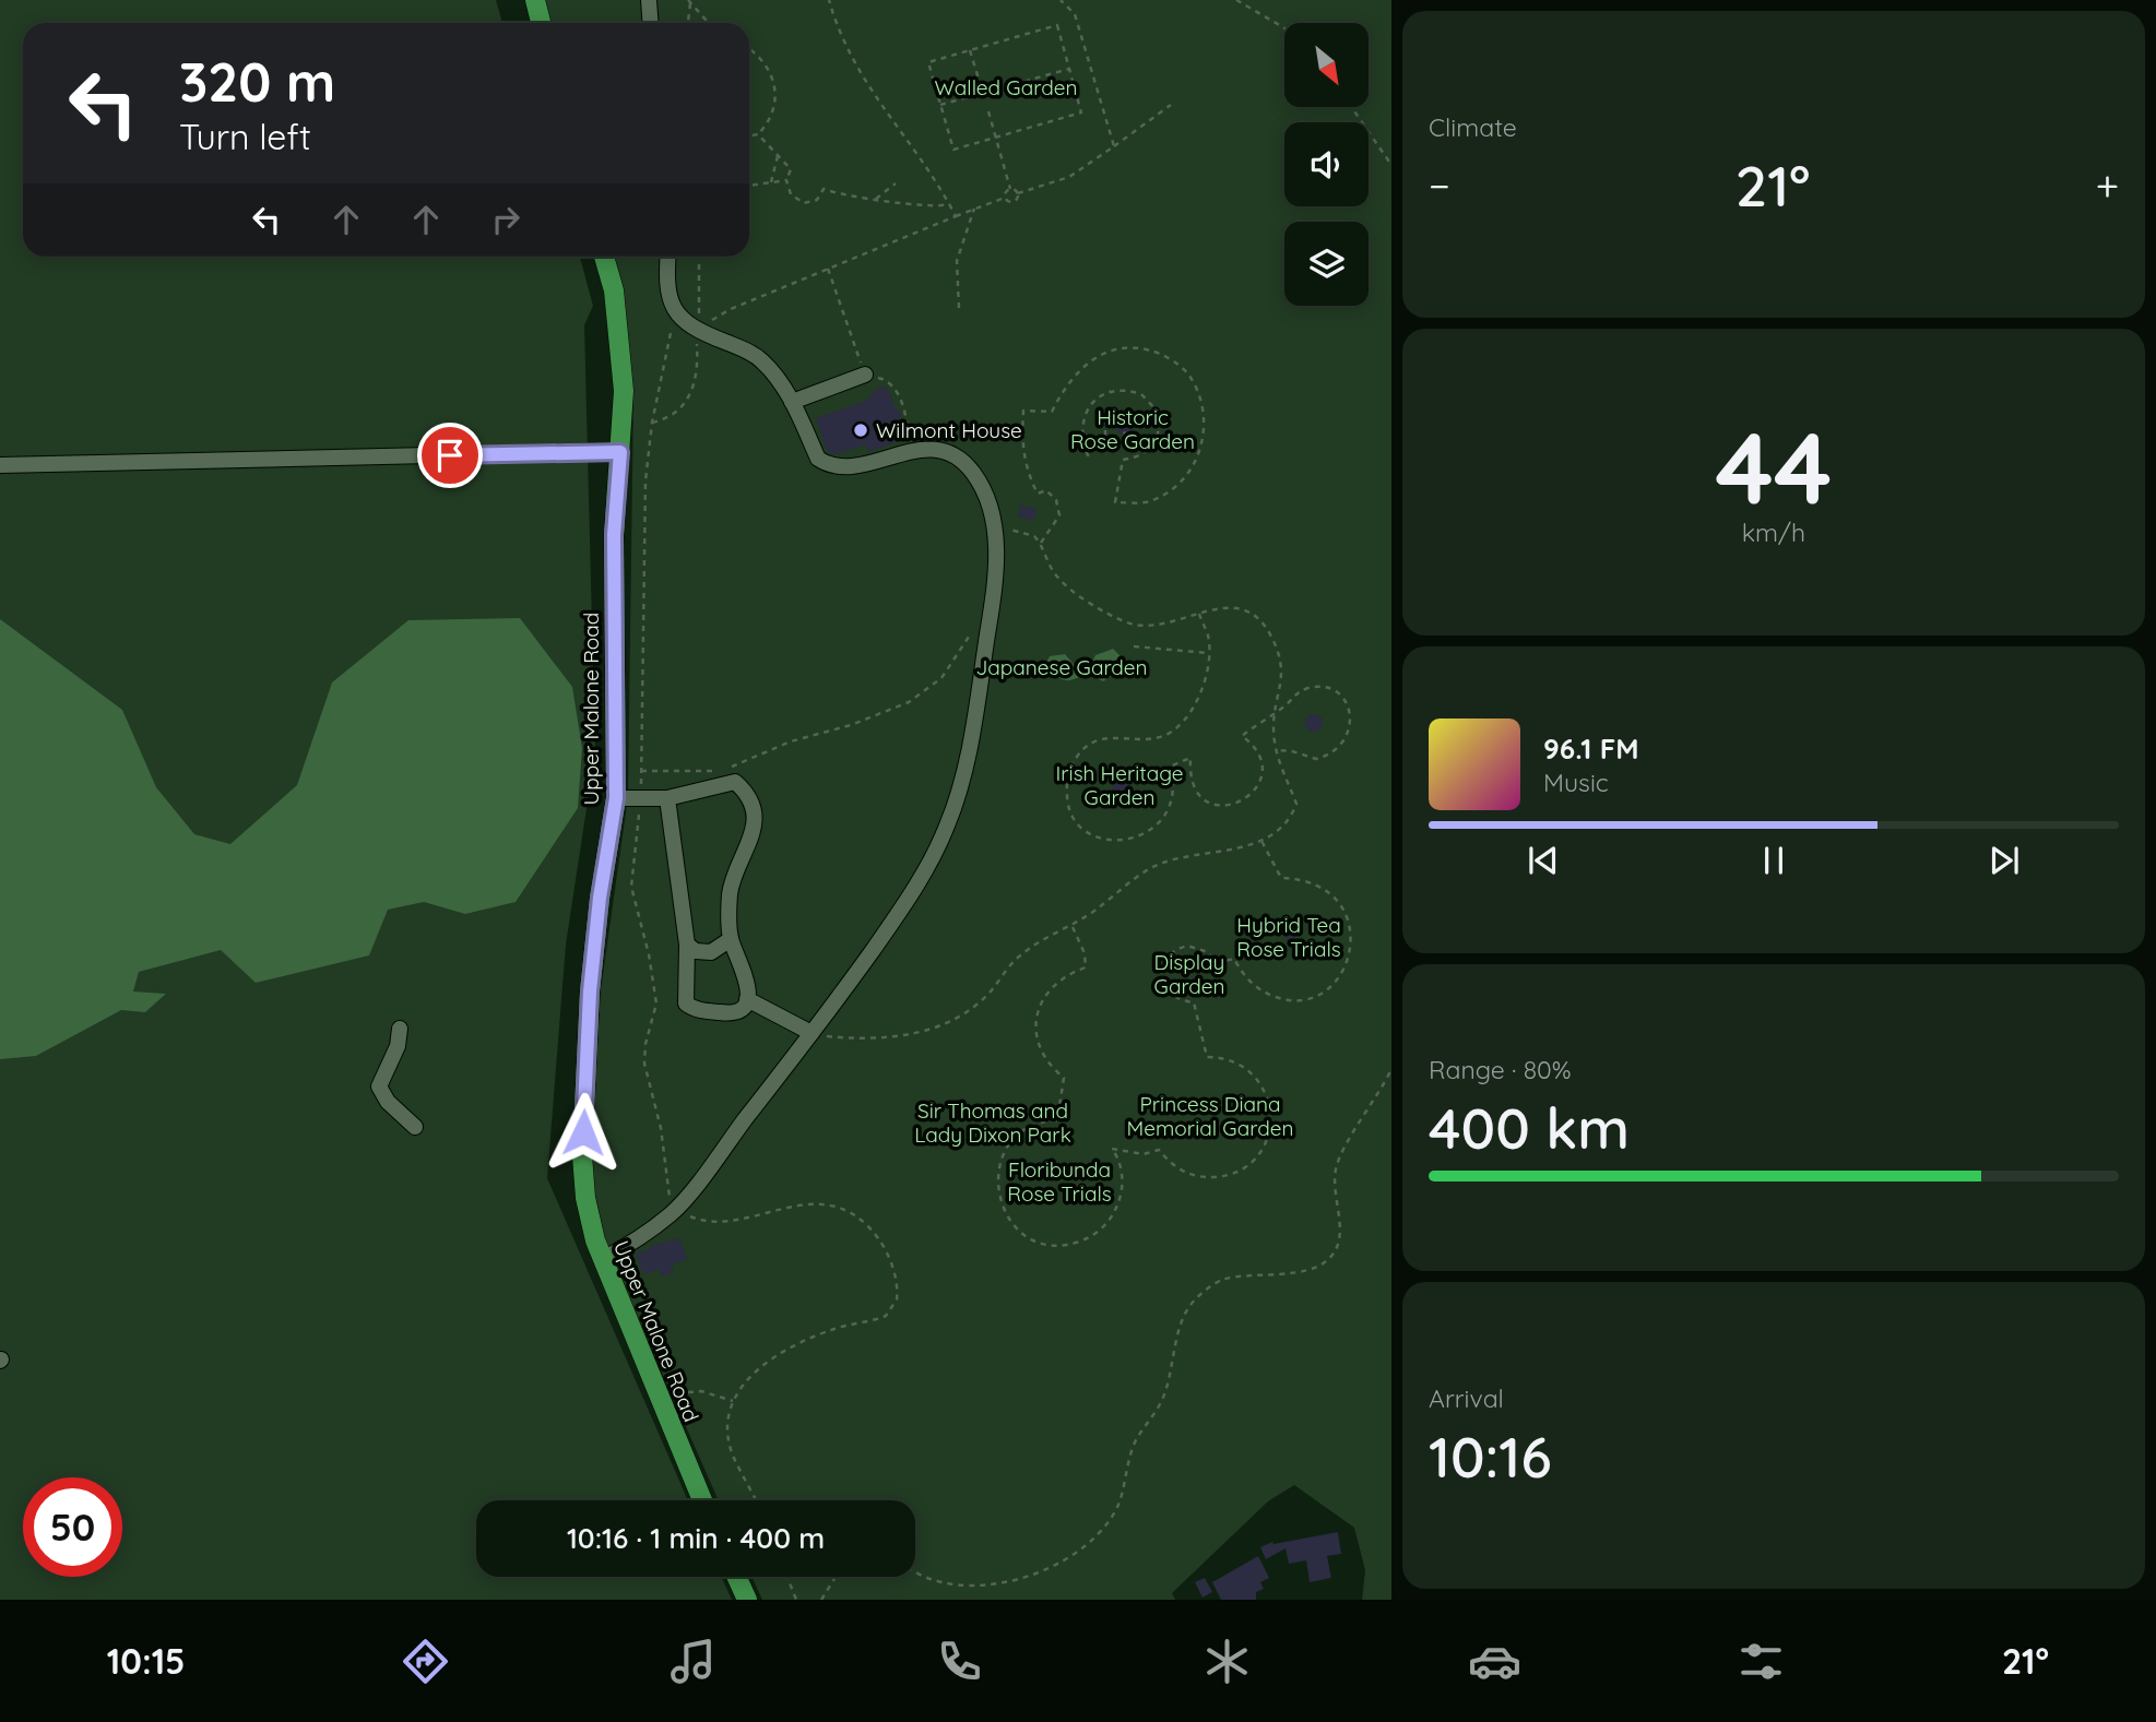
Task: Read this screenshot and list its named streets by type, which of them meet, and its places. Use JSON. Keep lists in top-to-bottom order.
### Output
{
  "streets": {
    "main road": ["Upper Malone Road"]
  },
  "parks": [
    "Walled Garden",
    "Historic Rose Garden",
    "Japanese Garden",
    "Irish Heritage Garden",
    "Hybrid Tea Rose Trials",
    "Display Garden",
    "Princess Diana Memorial Garden",
    "Sir Thomas and Lady Dixon Park",
    "Floribunda Rose Trials"
  ],
  "places": ["Wilmont House"],
  "north": "bottom right",
  "page": {
    "tile": [
      "Climate",
      ["44", "km/h"],
      ["Range · 80%", "400 km"],
      ["Arrival", "10:16"]
    ],
    "turn": ["320 m", "Turn left"],
    "heat": ["−", "21°", "+"],
    "song": ["96.1 FM", "Music"],
    "limit": "50",
    "trip": "10:16 · 1 min · 400 m",
    "tabs": ["10:15", "21°"]
  }
}
